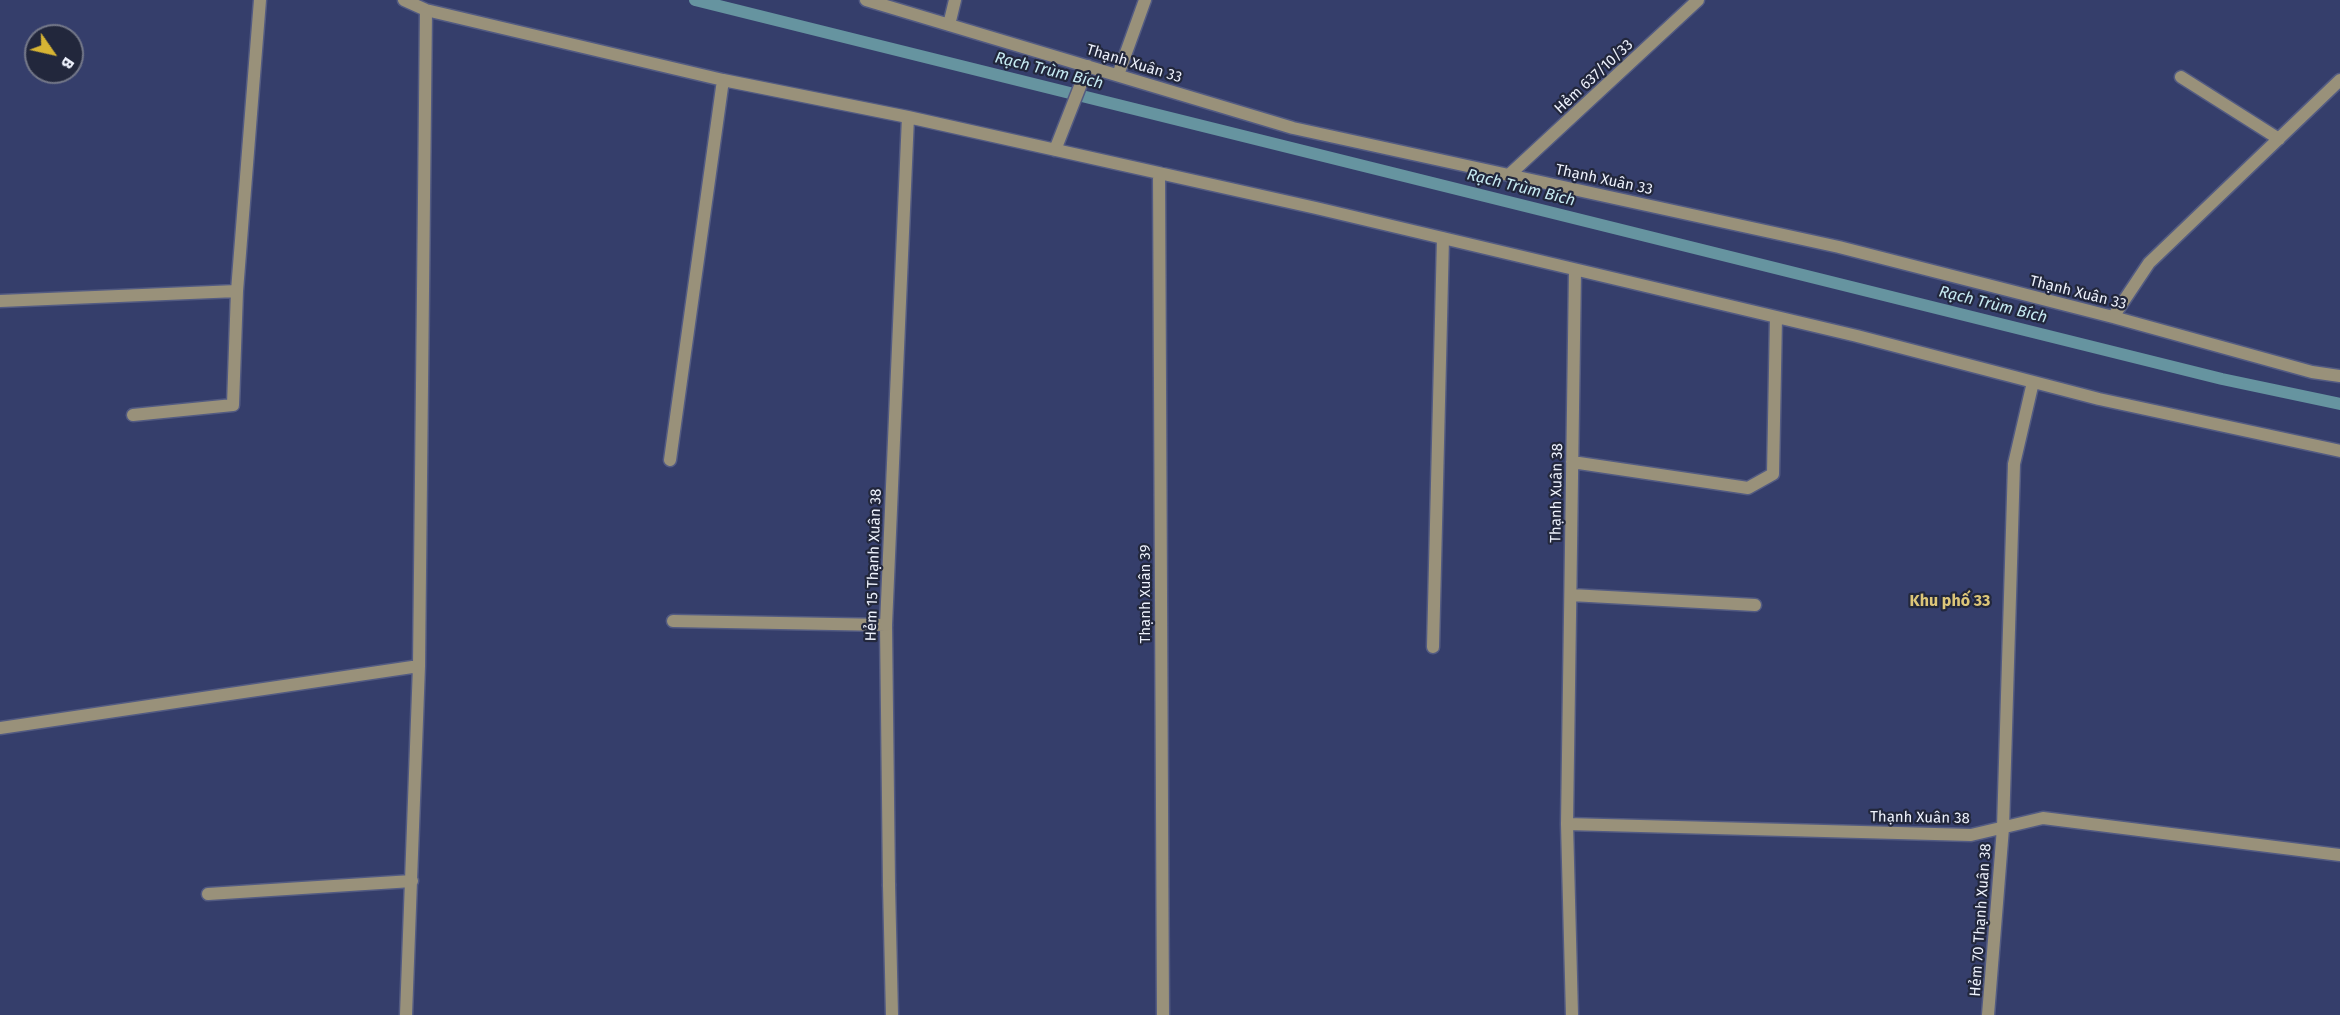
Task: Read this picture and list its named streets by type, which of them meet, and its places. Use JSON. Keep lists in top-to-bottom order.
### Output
{
  "streets": {
    "street": [
      "Thạnh Xuân 33",
      "Hẻm 637/10/33",
      "Thạnh Xuân 38",
      "Hẻm 15 Thạnh Xuân 38",
      "Thạnh Xuân 39",
      "Hẻm 70 Thạnh Xuân 38"
    ]
  },
  "crossings": [
    ["Thạnh Xuân 33", "Hẻm 637/10/33"],
    ["Thạnh Xuân 38", "Hẻm 70 Thạnh Xuân 38"]
  ],
  "districts": ["Khu phố 33"],
  "water": ["Rạch Trùm Bích"],
  "north": "bottom right"
}
